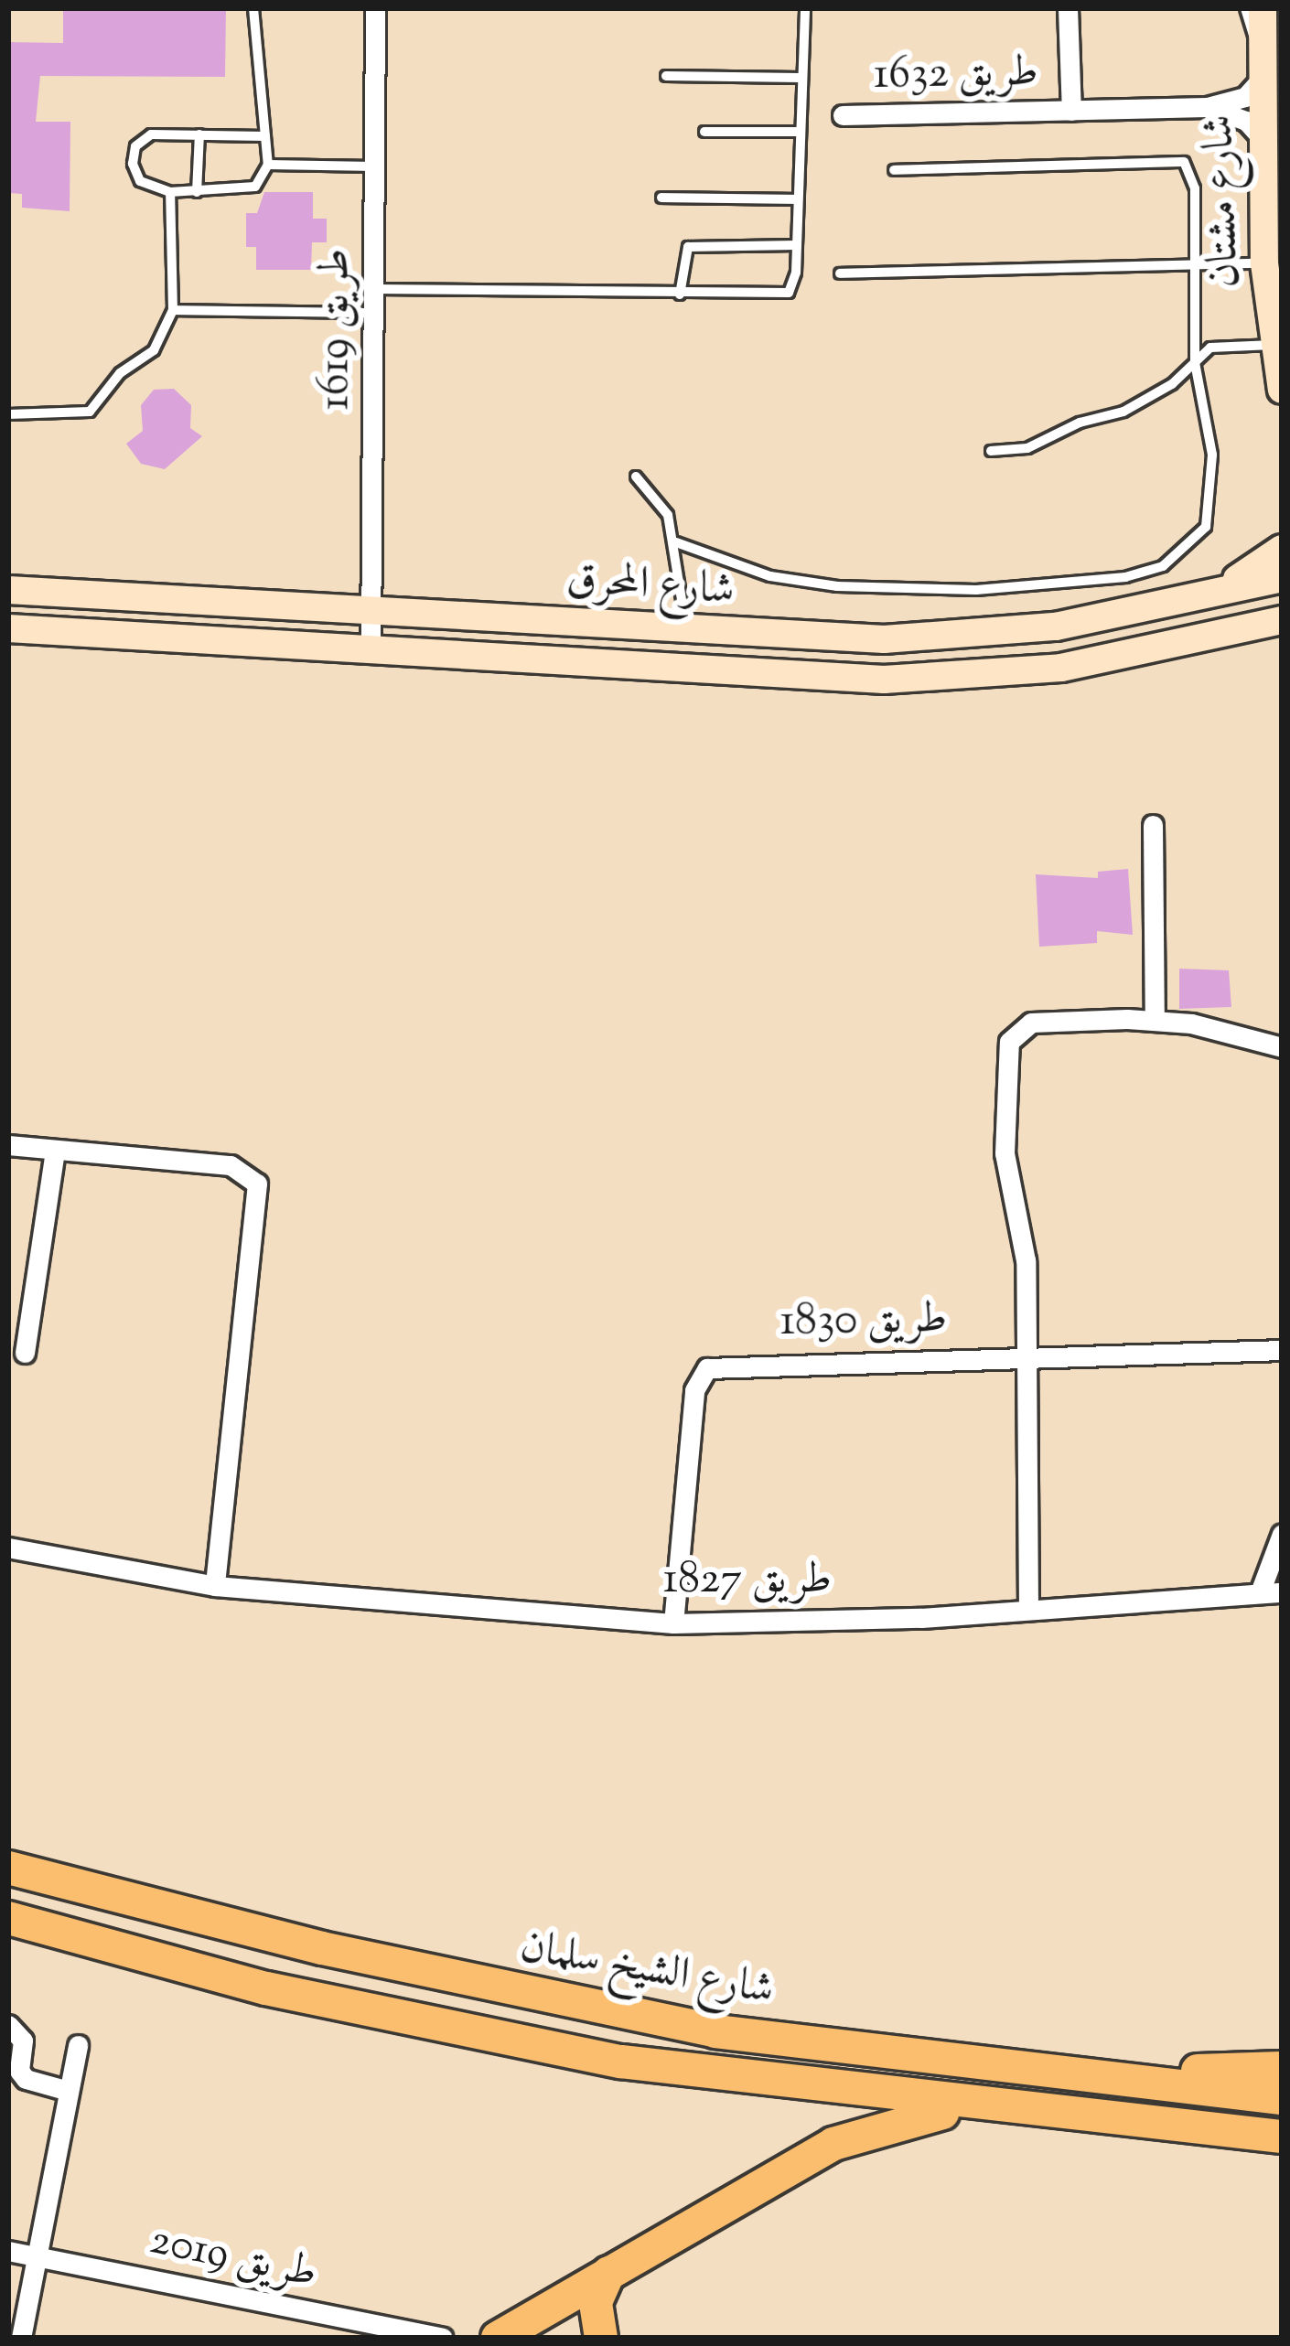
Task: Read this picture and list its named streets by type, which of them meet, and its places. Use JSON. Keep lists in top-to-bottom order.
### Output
{
  "streets": {
    "main road": ["شارع مشتان", "شارع المحرق", "شارع الشيخ سلمان"],
    "street": [
      "طريق 1632",
      "طريق 1619",
      "طريق 1830",
      "طريق 1827",
      "طريق 2019"
    ]
  },
  "crossings": [
    ["طريق 1632", "شارع مشتان"],
    ["طريق 1619", "شارع المحرق"],
    ["طريق 1830", "طريق 1827"]
  ]
}
